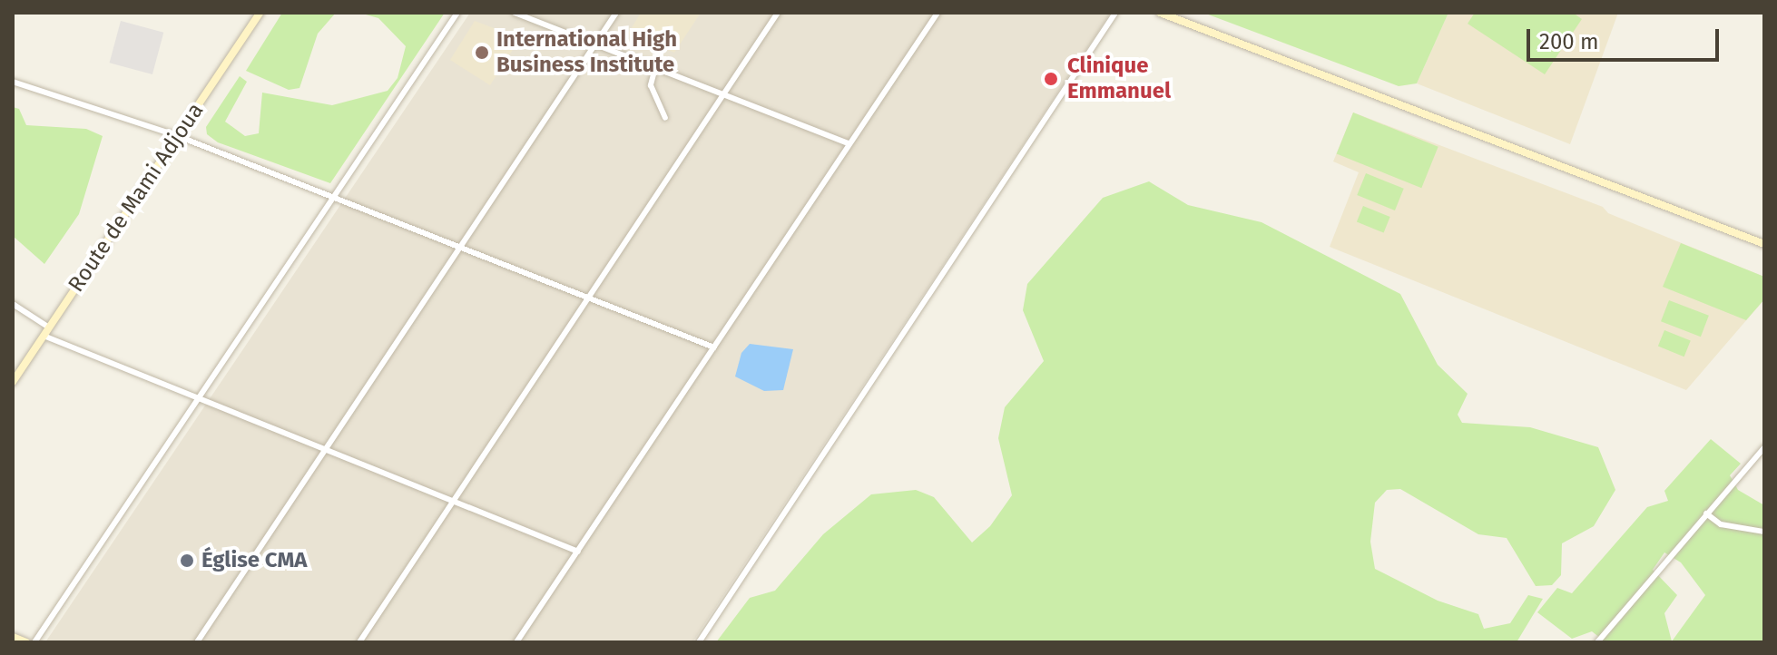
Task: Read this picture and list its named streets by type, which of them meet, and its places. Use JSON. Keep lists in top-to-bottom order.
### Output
{
  "streets": {
    "street": ["Route de Mami Adjoua"]
  },
  "places": ["International High Business Institute", "Clinique Emmanuel", "Église CMA"],
  "scale_bar": "200 m"
}
